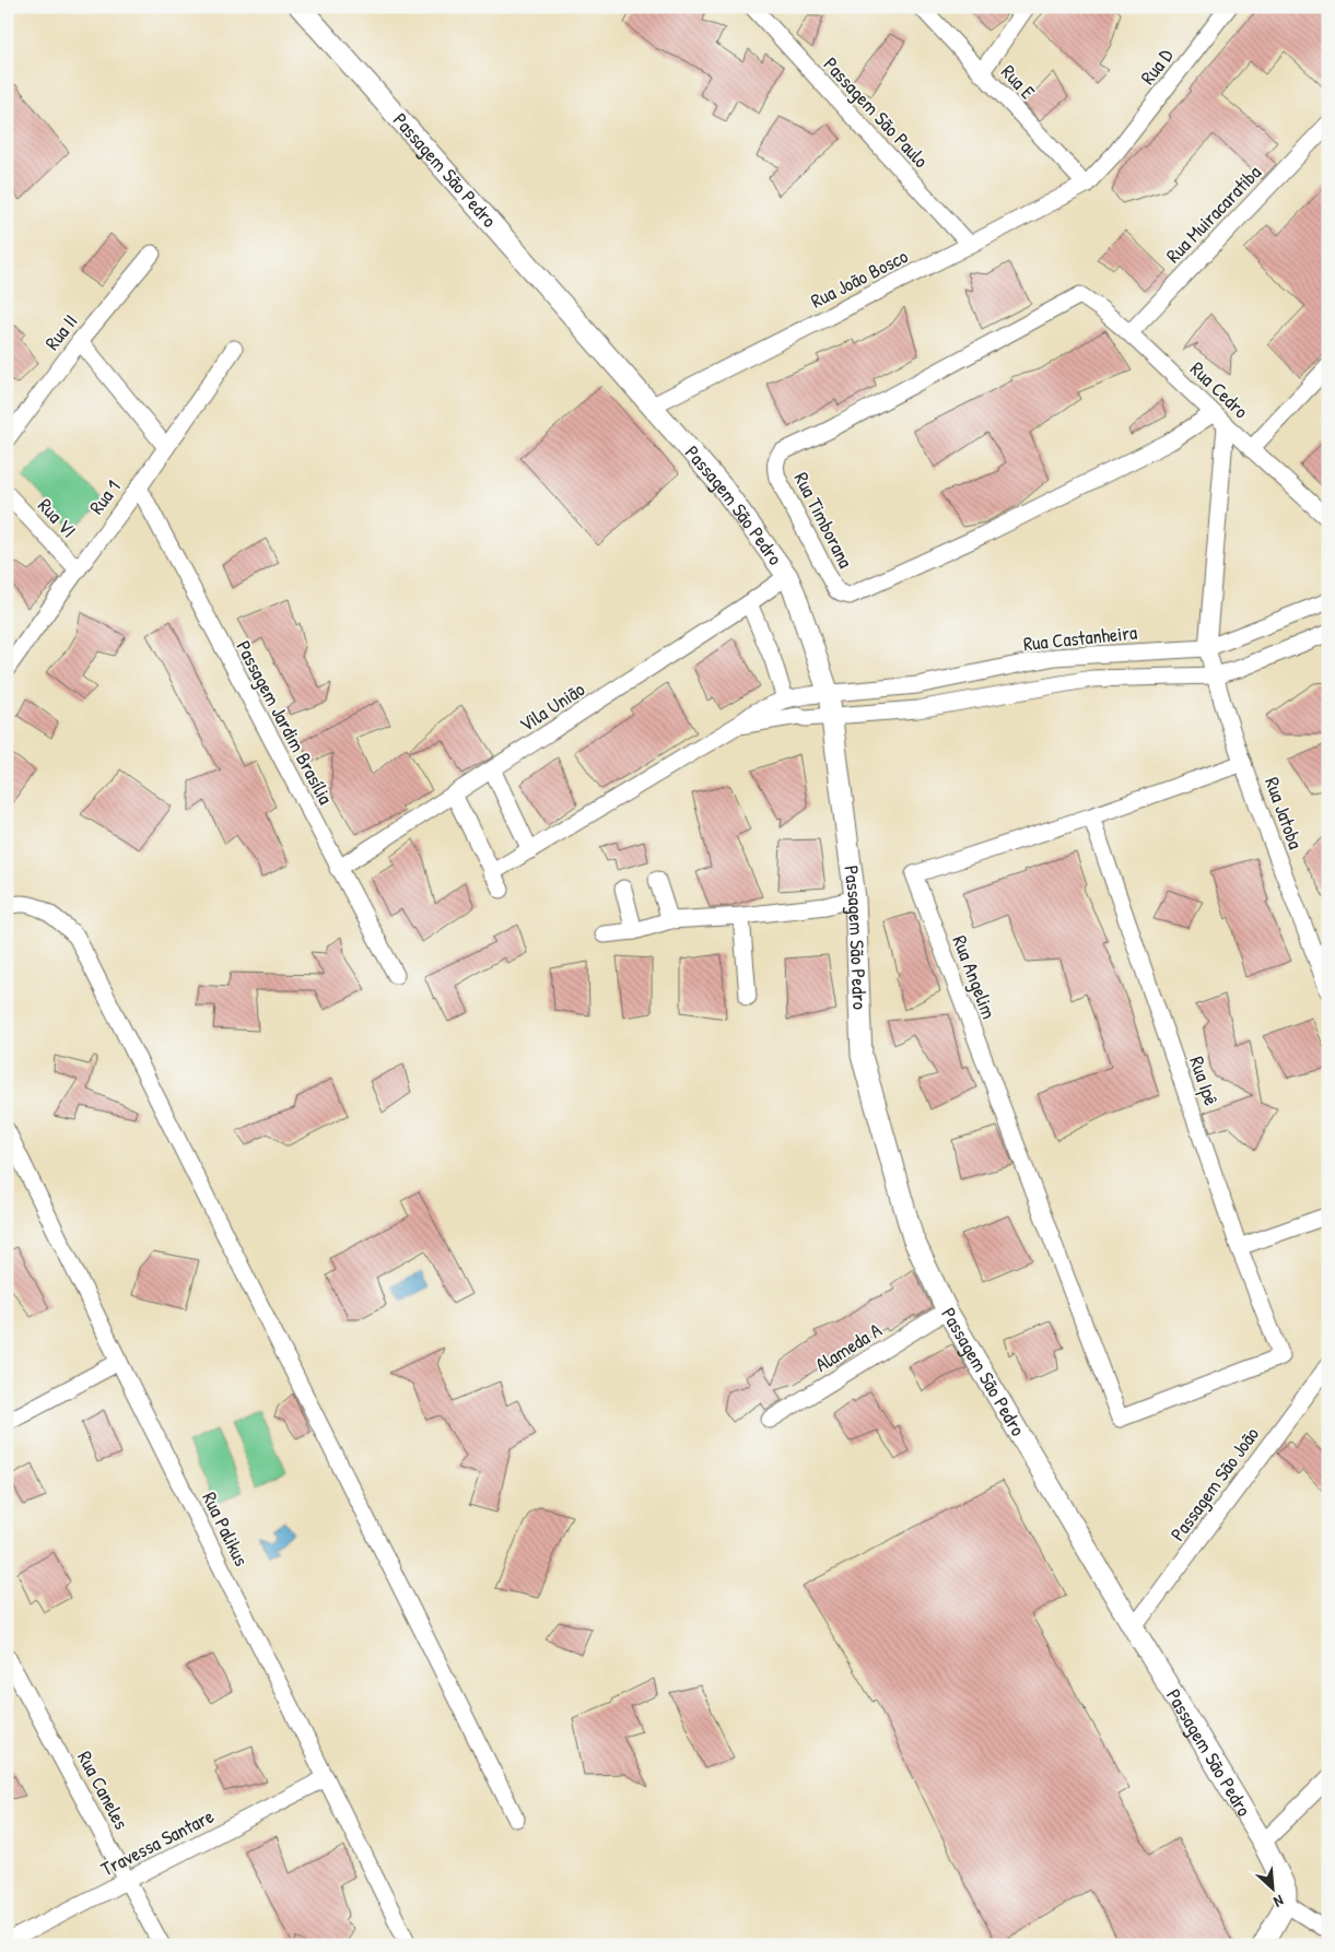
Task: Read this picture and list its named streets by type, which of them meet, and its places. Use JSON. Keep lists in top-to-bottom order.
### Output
{
  "streets": {
    "street": [
      "Rua D",
      "Rua E",
      "Passagem São Paulo",
      "Passagem São Pedro",
      "Rua Muiracaratiba",
      "Rua João Bosco",
      "Rua II",
      "Rua Cedro",
      "Rua 1",
      "Rua VI",
      "Rua Timborana",
      "Rua Castanheira",
      "Vila União",
      "Passagem Jardim Brasília",
      "Rua Jatoba",
      "Rua Angelim",
      "Rua Ipê",
      "Alameda A",
      "Passagem São João",
      "Rua Palikus",
      "Rua Caneles",
      "Travessa Santare"
    ]
  },
  "crossings": [
    ["Rua D", "Rua E"],
    ["Rua D", "Rua João Bosco"],
    ["Rua E", "Rua João Bosco"],
    ["Passagem São Paulo", "Rua João Bosco"],
    ["Passagem São Pedro", "Rua João Bosco"],
    ["Passagem São Pedro", "Rua Castanheira"],
    ["Passagem São Pedro", "Vila União"],
    ["Passagem São Pedro", "Alameda A"],
    ["Passagem São Pedro", "Passagem São João"],
    ["Rua Muiracaratiba", "Rua Cedro"],
    ["Rua Cedro", "Rua Timborana"],
    ["Rua 1", "Rua VI"],
    ["Rua 1", "Passagem Jardim Brasília"],
    ["Rua Castanheira", "Rua Jatoba"],
    ["Vila União", "Passagem Jardim Brasília"],
    ["Rua Jatoba", "Rua Angelim"],
    ["Rua Angelim", "Rua Ipê"],
    ["Rua Palikus", "Travessa Santare"],
    ["Rua Caneles", "Travessa Santare"]
  ],
  "north": "bottom right"
}
